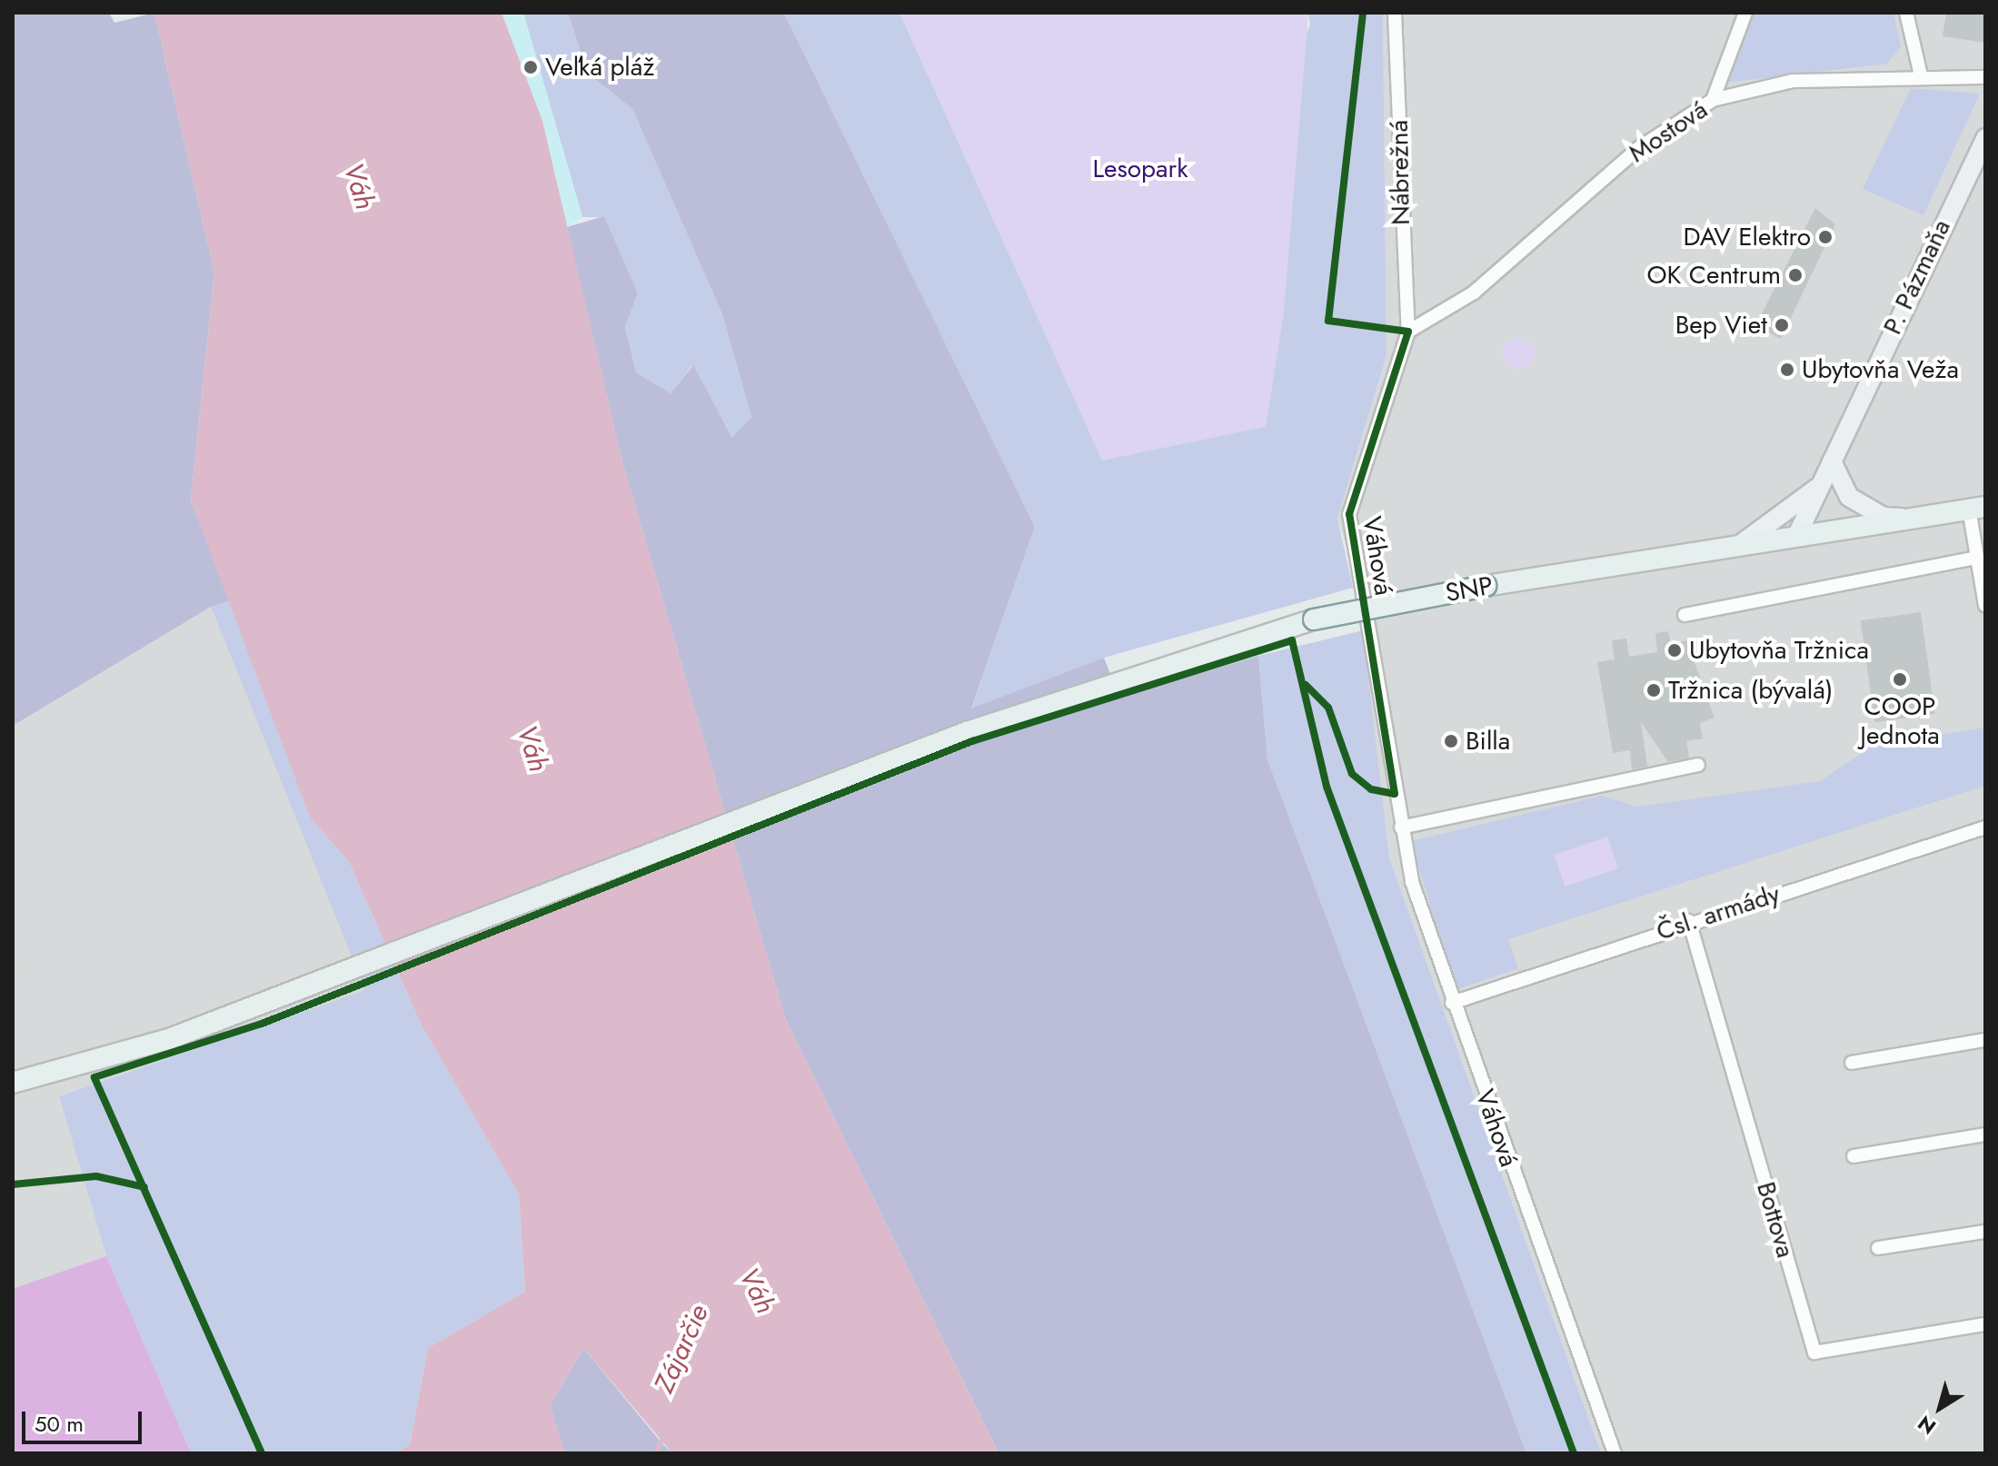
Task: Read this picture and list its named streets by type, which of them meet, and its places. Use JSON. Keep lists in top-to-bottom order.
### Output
{
  "streets": {
    "main road": ["P. Pázmaňa", "SNP"],
    "street": [
      "Mostová",
      "Nábrežná",
      "Váhová",
      "Čsl. armády",
      "Bottova"
    ]
  },
  "crossings": [
    ["Mostová", "Nábrežná"],
    ["Mostová", "Váhová"],
    ["Nábrežná", "Váhová"],
    ["P. Pázmaňa", "SNP"],
    ["Váhová", "Čsl. armády"],
    ["Čsl. armády", "Bottova"]
  ],
  "water": ["Váh", "Zájarčie"],
  "parks": ["Lesopark"],
  "places": [
    "Veľká pláž",
    "DAV Elektro",
    "OK Centrum",
    "Bep Viet",
    "Ubytovňa Veža",
    "Ubytovňa Tržnica",
    "COOP Jednota",
    "Tržnica (bývalá)",
    "Billa"
  ],
  "scale_bar": "50 m",
  "north": "bottom left"
}
